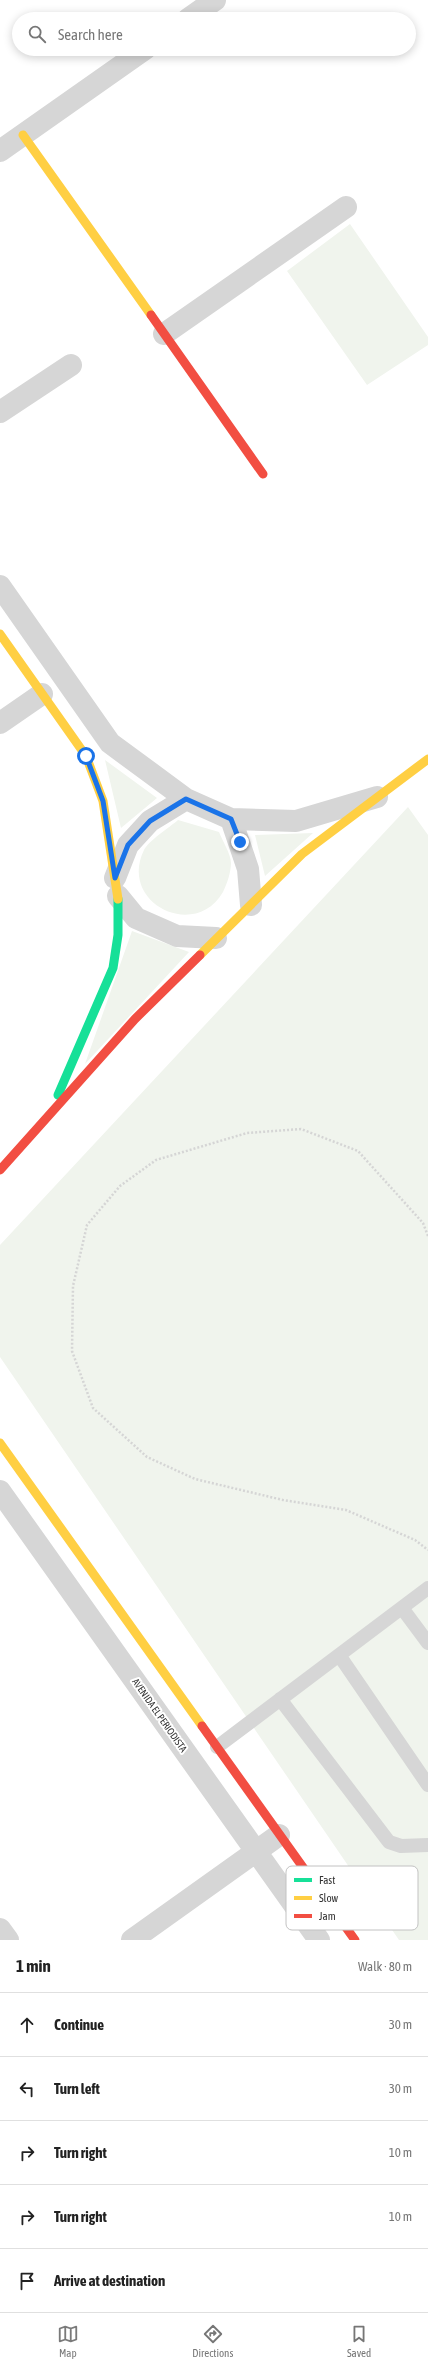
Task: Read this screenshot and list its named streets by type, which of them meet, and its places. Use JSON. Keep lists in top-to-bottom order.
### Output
{
  "streets": {
    "street": ["AVENIDA EL PERIODISTA"]
  },
  "legend": ["Fast", "Slow", "Jam"],
  "page": {
    "search": "Search here",
    "heading": ["1 min", "Walk · 80 m"],
    "list": [
      ["Continue", "30 m"],
      ["Turn left", "30 m"],
      ["Turn right", "10 m"],
      ["Turn right", "10 m"],
      "Arrive at destination"
    ],
    "nav": ["Map", "Directions", "Saved"]
  }
}
